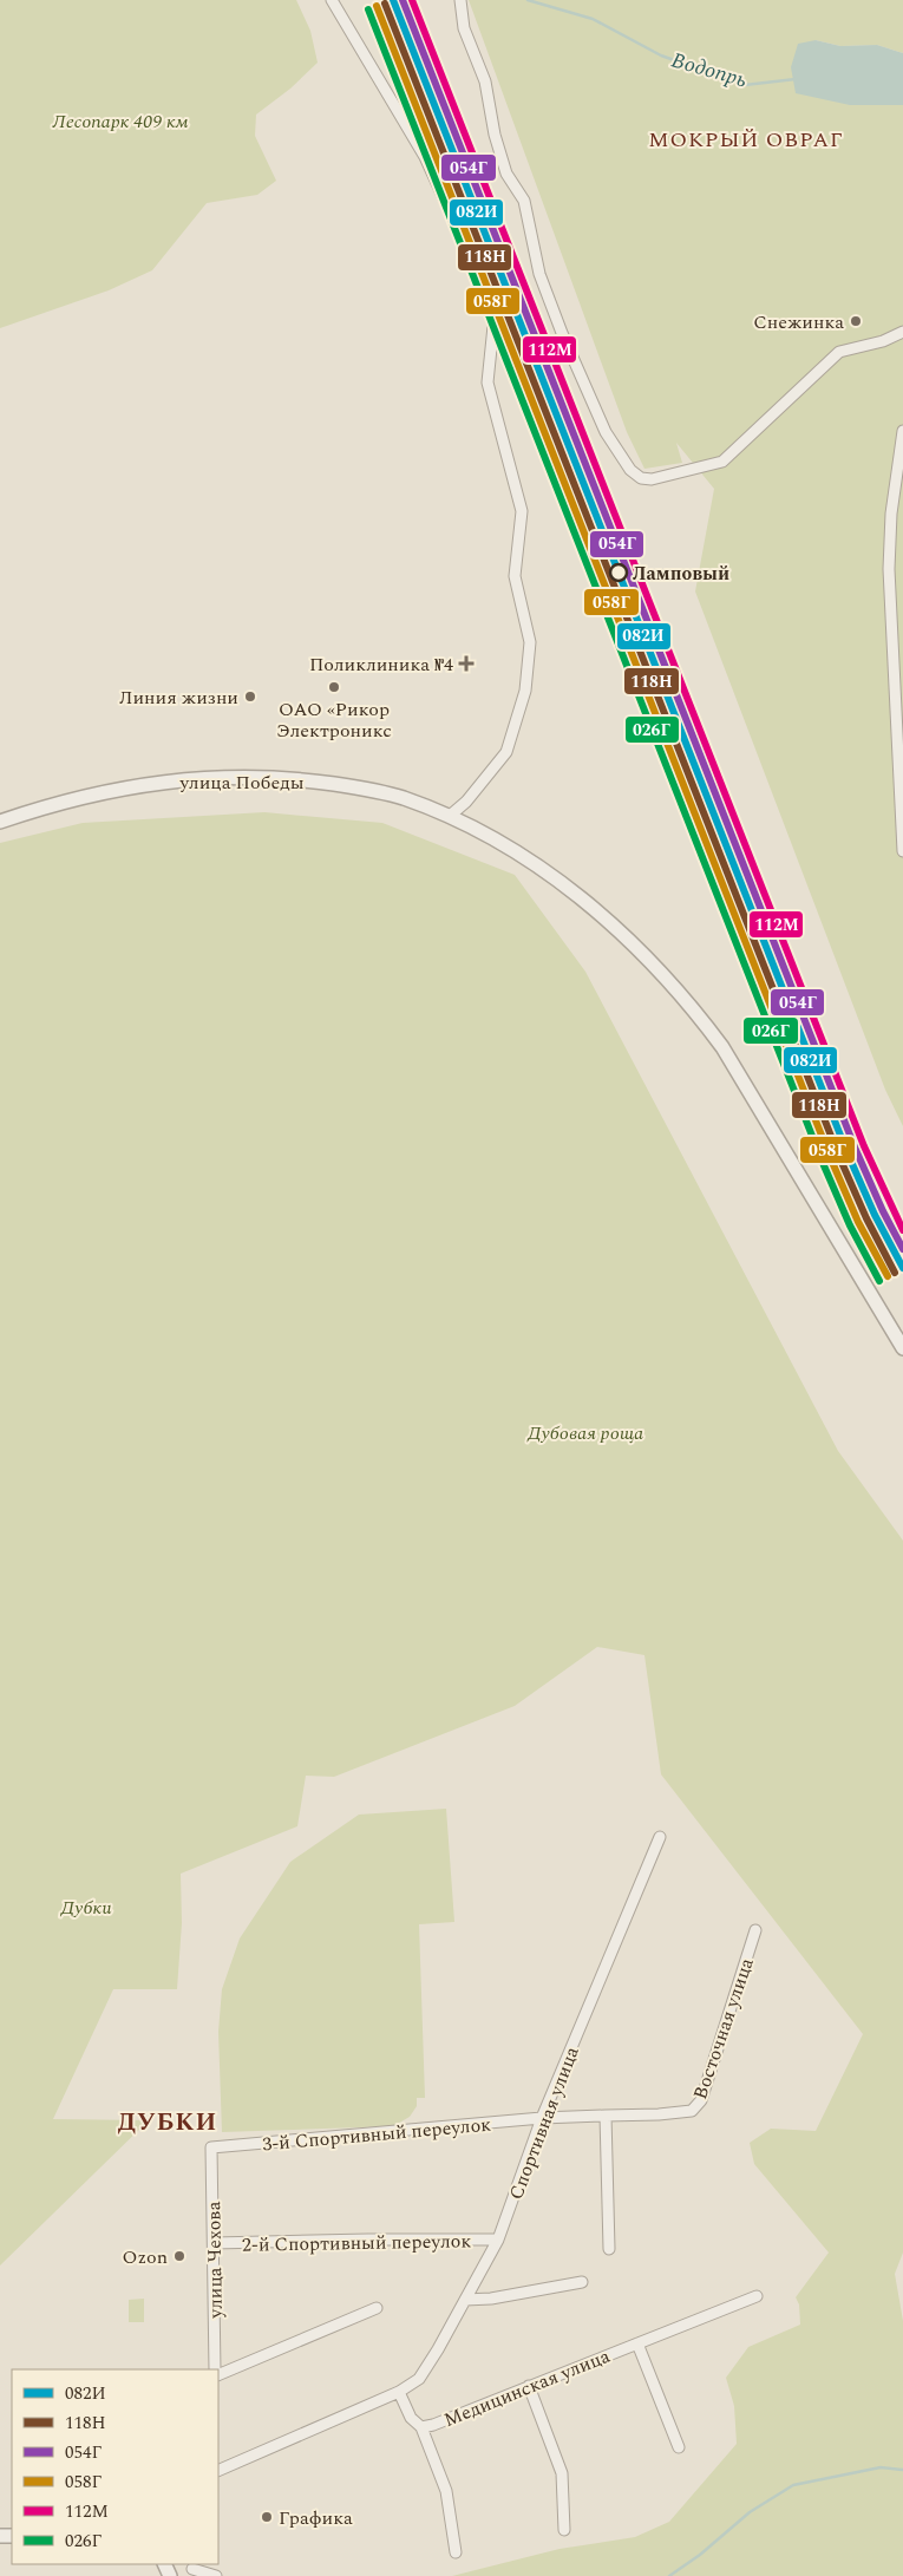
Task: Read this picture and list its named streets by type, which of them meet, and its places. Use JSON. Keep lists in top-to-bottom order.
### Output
{
  "streets": {
    "street": [
      "улица Победы",
      "Восточная улица",
      "Спортивная улица",
      "3-й Спортивный переулок",
      "2-й Спортивный переулок",
      "улица Чехова",
      "Медицинская улица"
    ]
  },
  "crossings": [
    ["Восточная улица", "Спортивная улица"],
    ["Восточная улица", "3-й Спортивный переулок"],
    ["Спортивная улица", "3-й Спортивный переулок"],
    ["Спортивная улица", "2-й Спортивный переулок"],
    ["Спортивная улица", "Медицинская улица"],
    ["3-й Спортивный переулок", "улица Чехова"],
    ["2-й Спортивный переулок", "улица Чехова"]
  ],
  "districts": ["МОКРЫЙ ОВРАГ", "ДУБКИ"],
  "water": ["Водопрь"],
  "parks": ["Лесопарк 409 км", "Дубовая роща", "Дубки"],
  "places": {
    "other": [
      "Снежинка",
      "Ламповый",
      "ОАО «Рикор Электроникс",
      "Линия жизни",
      "Ozon",
      "Графика"
    ],
    "health": ["Поликлиника №4"]
  },
  "lines": [
    "transit line 082И",
    "transit line 054Г",
    "transit line 112М",
    "transit line 118Н",
    "transit line 058Г",
    "transit line 026Г"
  ],
  "legend": [
    "082И",
    "118Н",
    "054Г",
    "058Г",
    "112М",
    "026Г"
  ]
}
